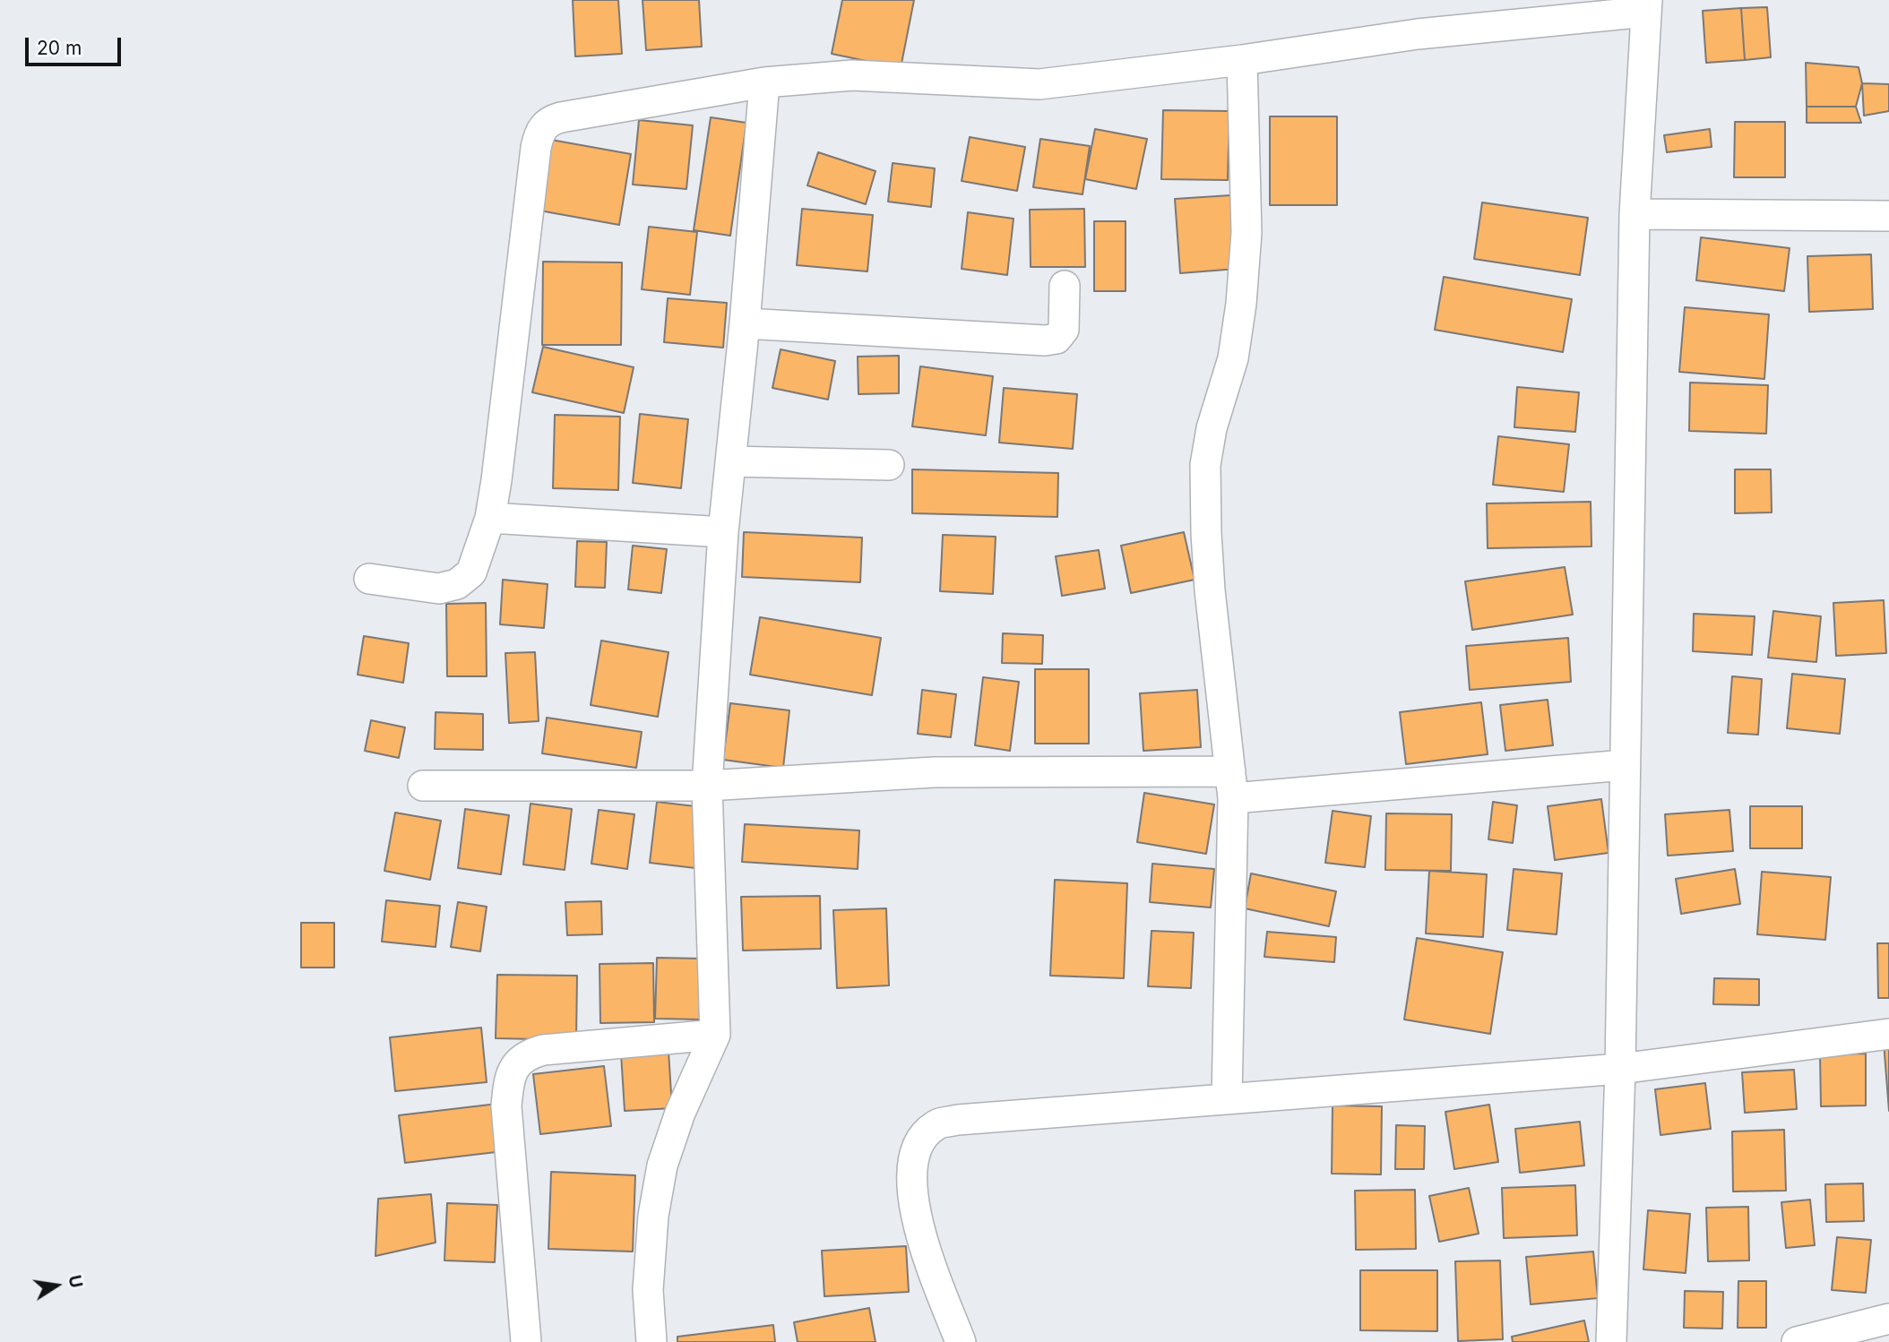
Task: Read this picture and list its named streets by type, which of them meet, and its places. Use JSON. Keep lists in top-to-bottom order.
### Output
{
  "scale_bar": "20 m",
  "north": "right"
}
